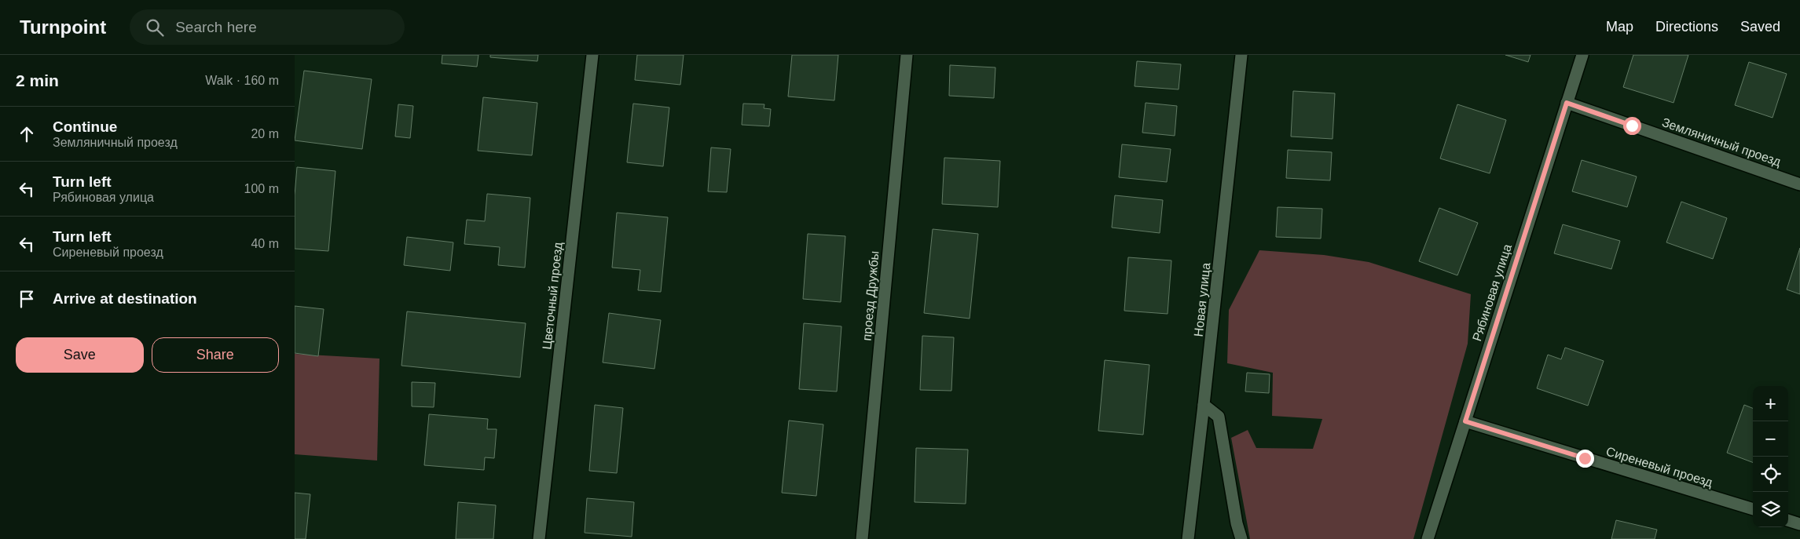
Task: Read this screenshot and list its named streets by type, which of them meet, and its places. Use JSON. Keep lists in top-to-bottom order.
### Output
{
  "streets": {
    "street": [
      "Земляничный проезд",
      "Рябиновая улица",
      "Цветочный проезд",
      "проезд Дружбы",
      "Новая улица",
      "Сиреневый проезд"
    ]
  },
  "crossings": [
    ["Земляничный проезд", "Рябиновая улица"],
    ["Рябиновая улица", "Сиреневый проезд"]
  ],
  "page": {
    "header": "Turnpoint",
    "search": "Search here",
    "nav": ["Map", "Directions", "Saved"],
    "heading": ["2 min", "Walk · 160 m"],
    "list": [
      ["Continue", "Земляничный проезд", "20 m"],
      ["Turn left", "Рябиновая улица", "100 m"],
      ["Turn left", "Сиреневый проезд", "40 m"],
      "Arrive at destination"
    ],
    "buttons": ["Save", "Share"],
    "map_buttons": ["+", "−"]
  }
}
